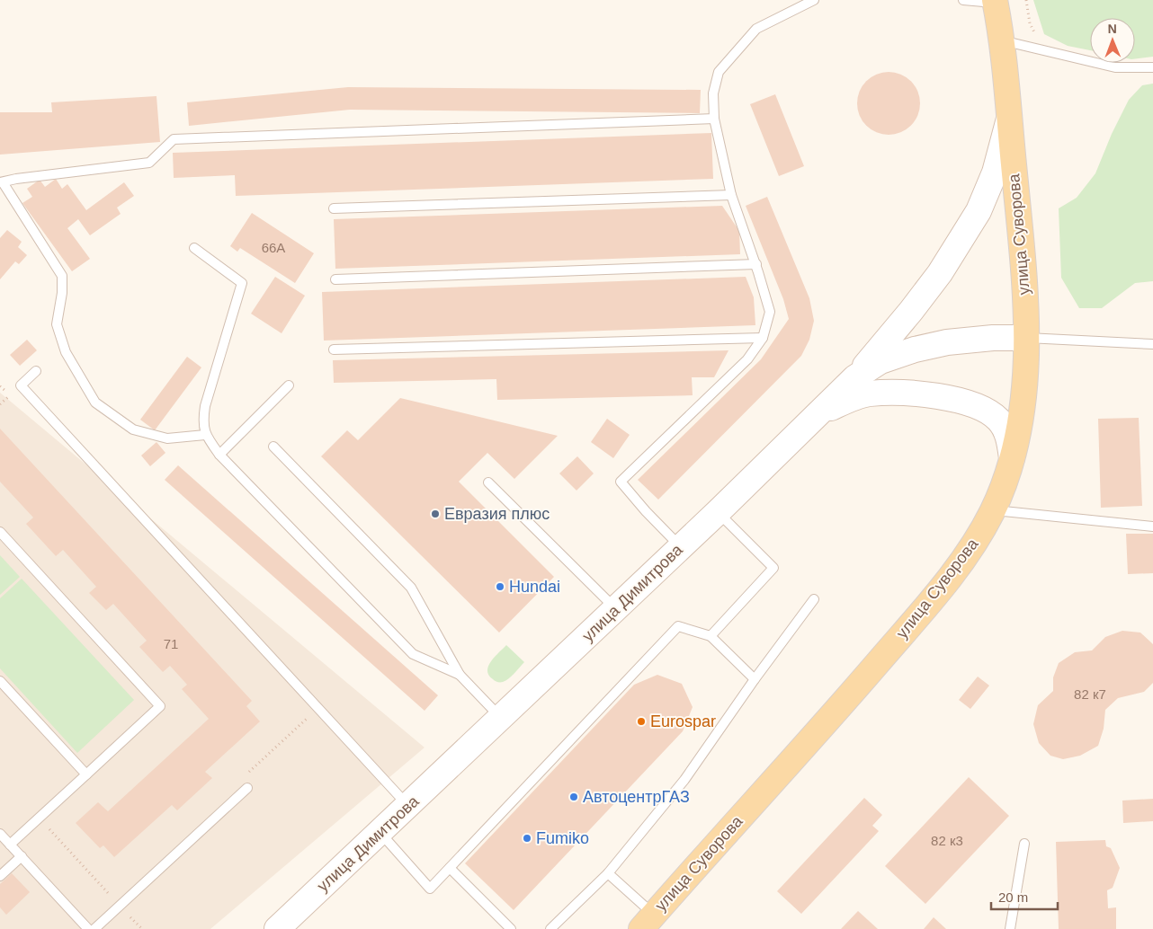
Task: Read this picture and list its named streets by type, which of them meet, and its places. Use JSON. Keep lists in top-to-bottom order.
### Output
{
  "streets": {
    "main road": ["улица Суворова", "улица Димитрова"]
  },
  "crossings": [
    ["улица Суворова", "улица Димитрова"]
  ],
  "places": [
    "Евразия плюс",
    "Hundai",
    "Eurospar",
    "АвтоцентрГАЗ",
    "Fumiko"
  ],
  "house_numbers": [
    "66А",
    "71",
    "82 к7",
    "82 к3"
  ],
  "scale_bar": "20 m",
  "north": "top"
}
